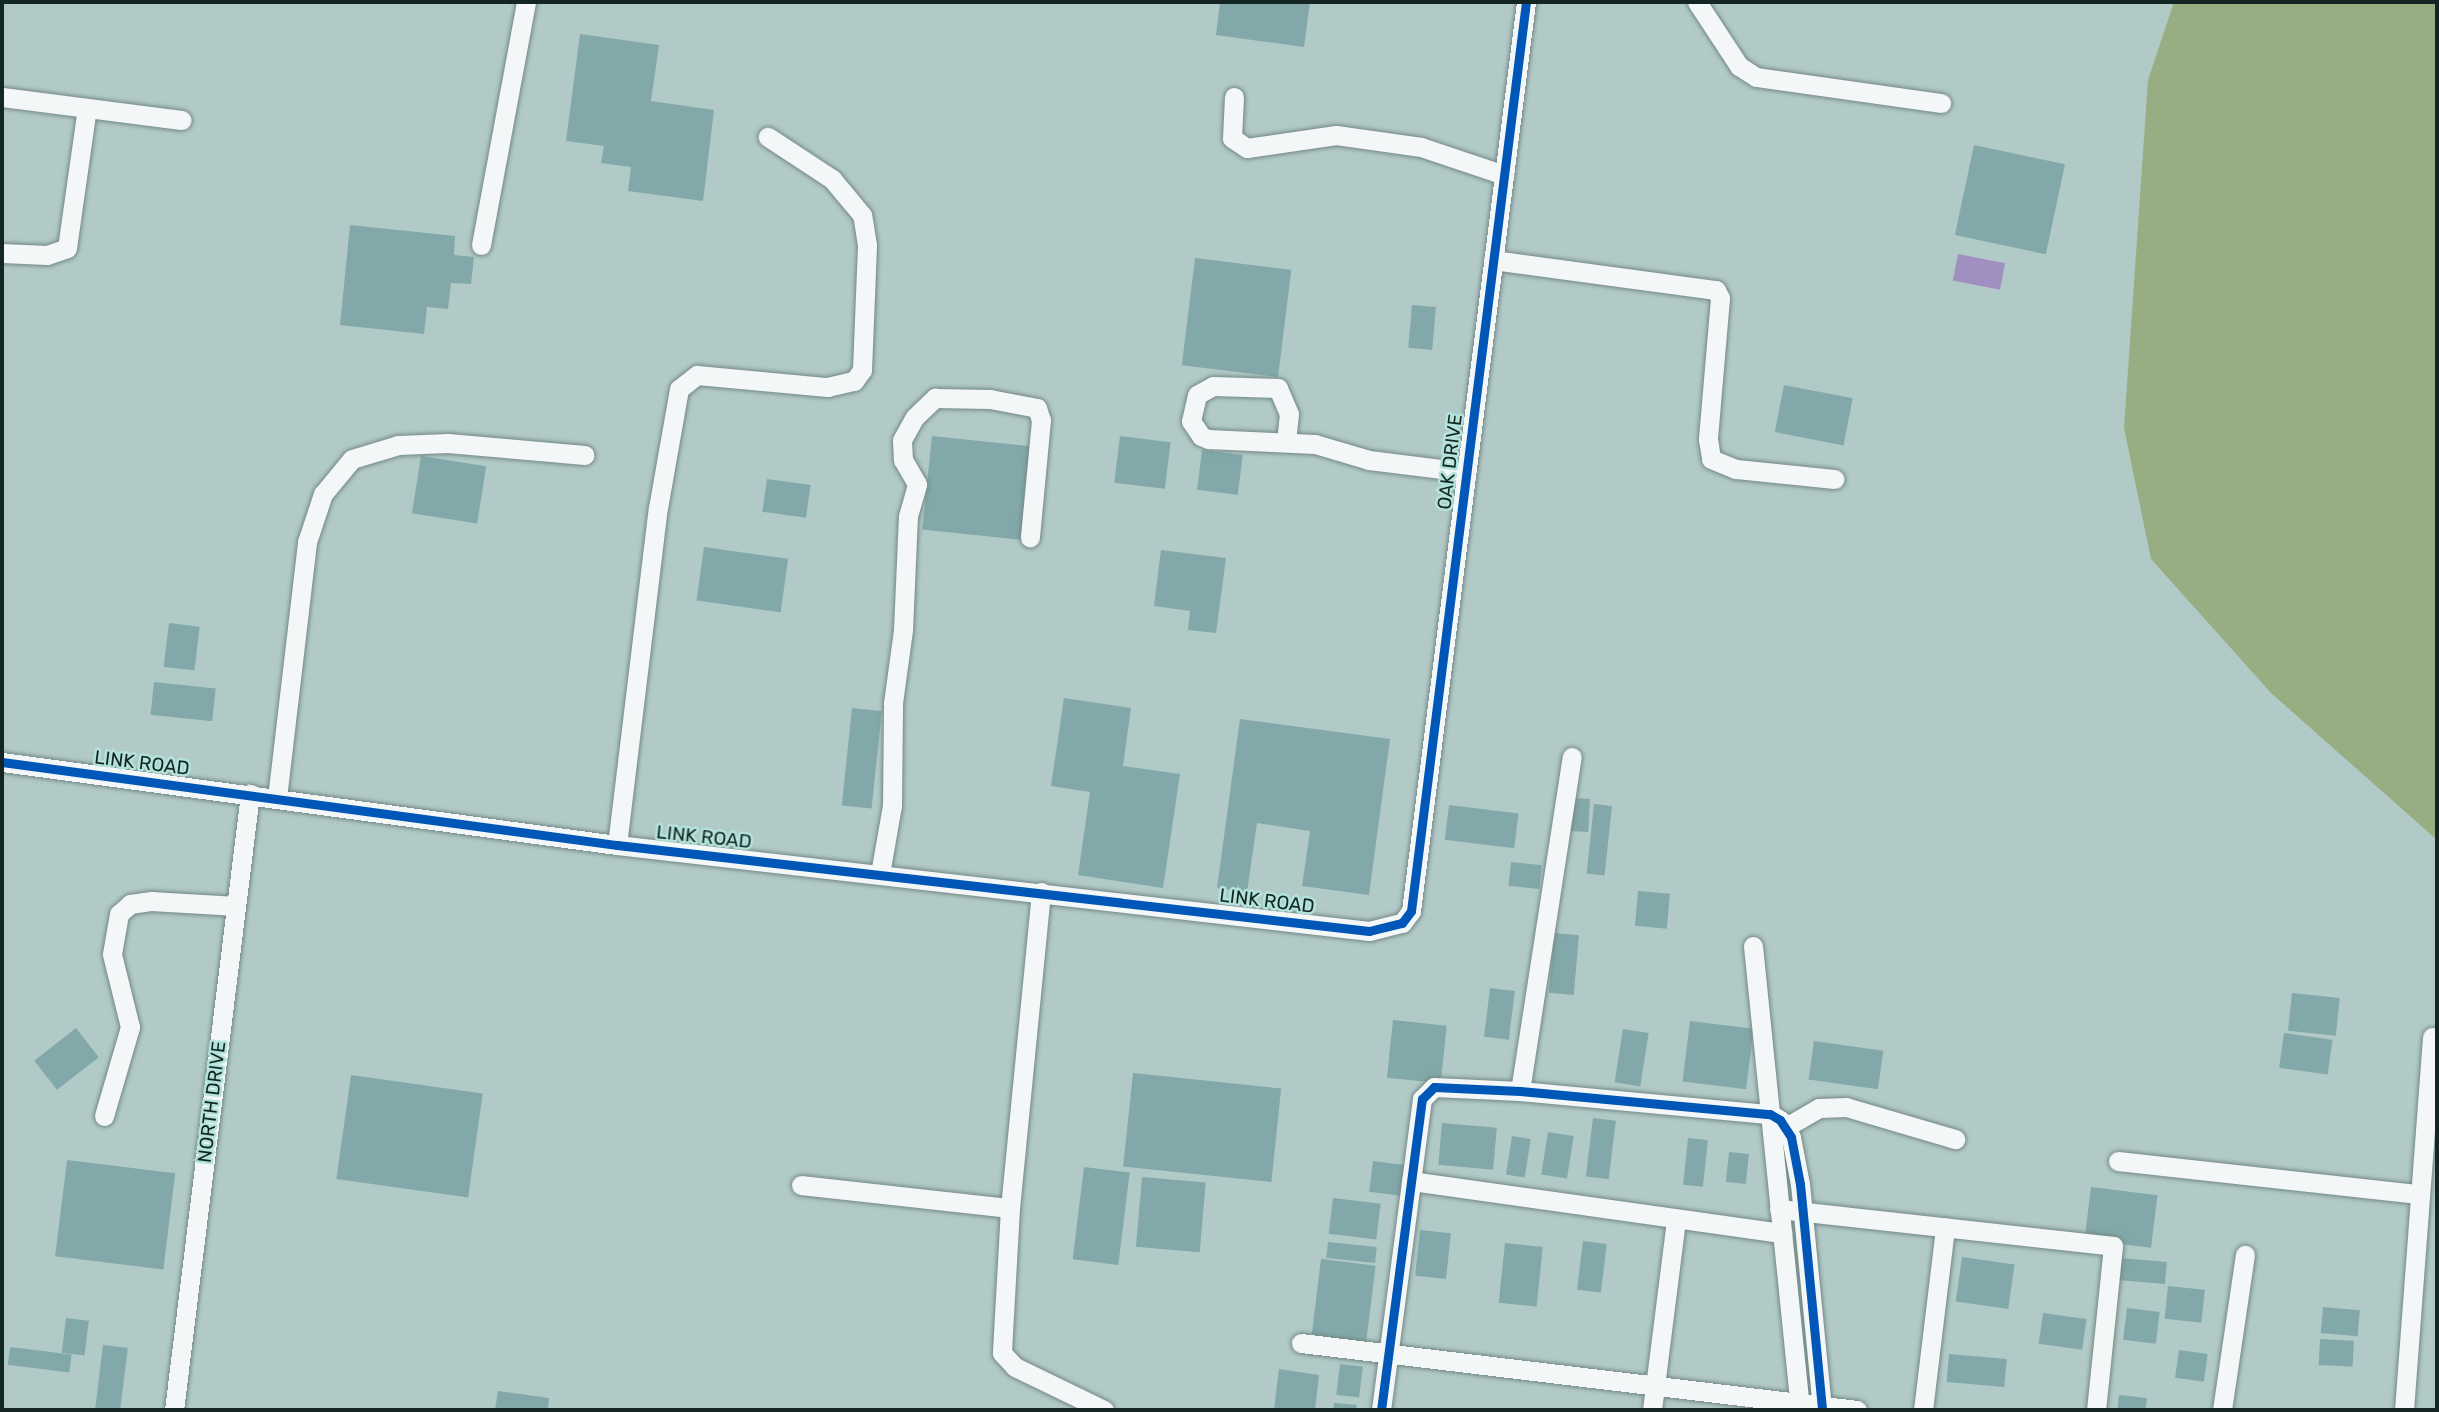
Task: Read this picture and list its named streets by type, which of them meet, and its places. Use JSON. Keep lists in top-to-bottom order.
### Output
{
  "streets": {
    "street": ["OAK DRIVE", "LINK ROAD", "NORTH DRIVE"]
  },
  "crossings": [
    ["OAK DRIVE", "LINK ROAD"],
    ["LINK ROAD", "NORTH DRIVE"]
  ]
}
